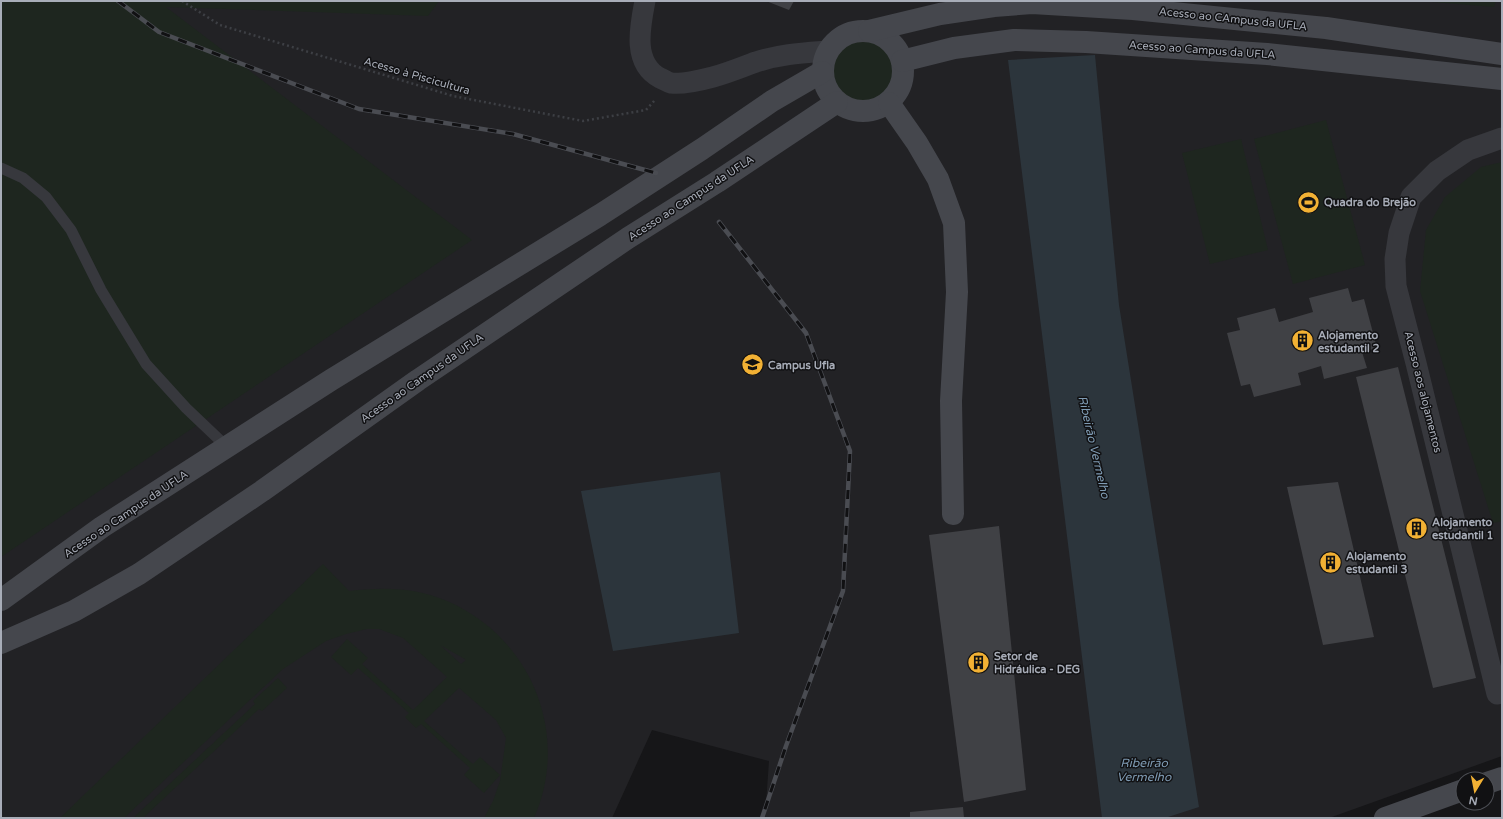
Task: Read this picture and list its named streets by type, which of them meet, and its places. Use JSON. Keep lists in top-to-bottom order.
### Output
{
  "streets": {
    "street": ["Acesso ao CAmpus da UFLA", "Acesso ao Campus da UFLA", "Acesso aos alojamentos"],
    "path": ["Acesso à Piscicultura"]
  },
  "crossings": [
    ["Acesso ao CAmpus da UFLA", "Acesso ao Campus da UFLA"]
  ],
  "water": ["Ribeirão Vermelho"],
  "places": {
    "sports": ["Quadra do Brejão"],
    "building": [
      "Alojamento estudantil 2",
      "Alojamento estudantil 1",
      "Alojamento estudantil 3",
      "Setor de Hidráulica - DEG"
    ],
    "school or university": ["Campus Ufla"]
  },
  "north": "bottom"
}
